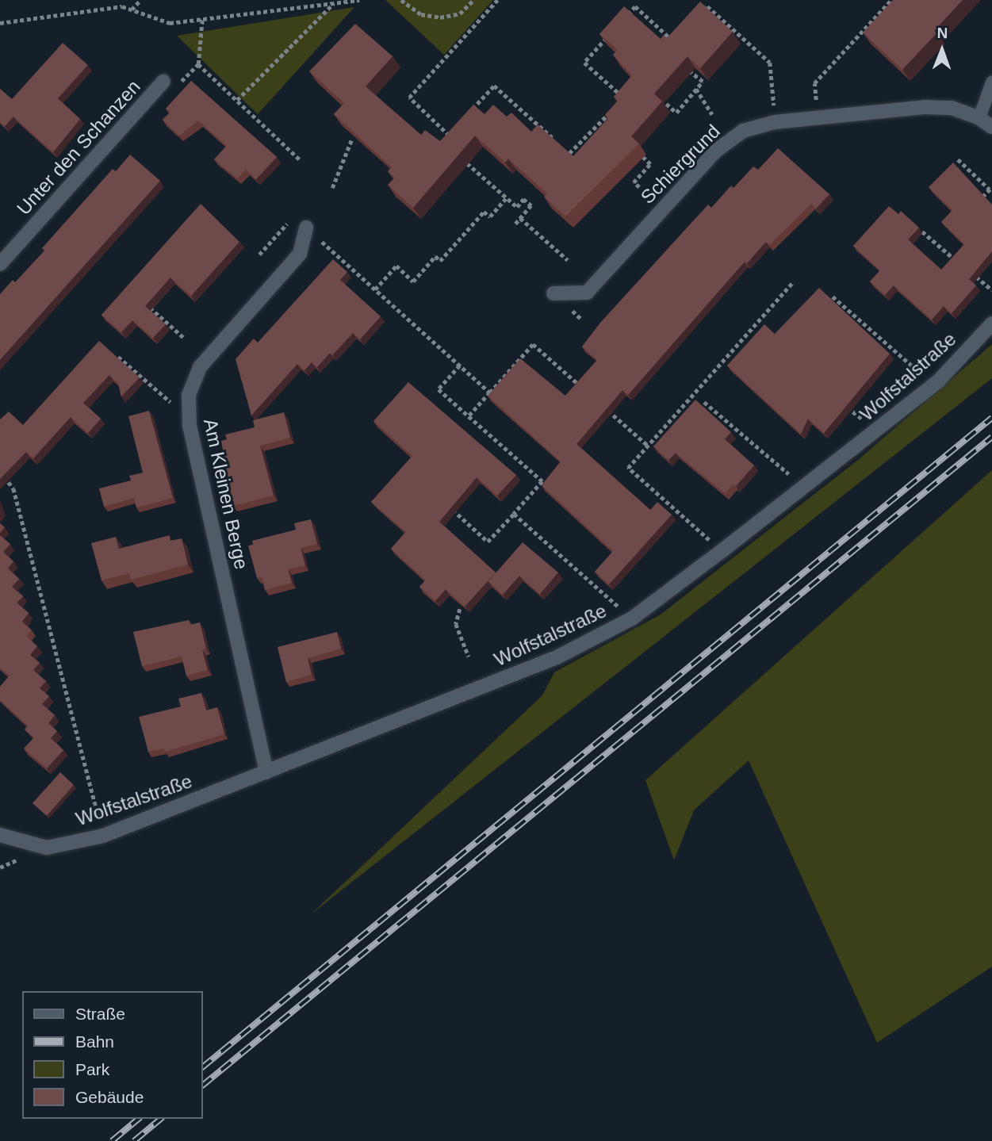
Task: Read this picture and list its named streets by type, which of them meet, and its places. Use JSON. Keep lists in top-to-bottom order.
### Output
{
  "streets": {
    "street": [
      "Unter den Schanzen",
      "Schiergrund",
      "Wolfstalstraße",
      "Am Kleinen Berge"
    ]
  },
  "crossings": [
    ["Wolfstalstraße", "Am Kleinen Berge"]
  ],
  "legend": [
    "Straße",
    "Bahn",
    "Park",
    "Gebäude"
  ],
  "north": "top"
}
